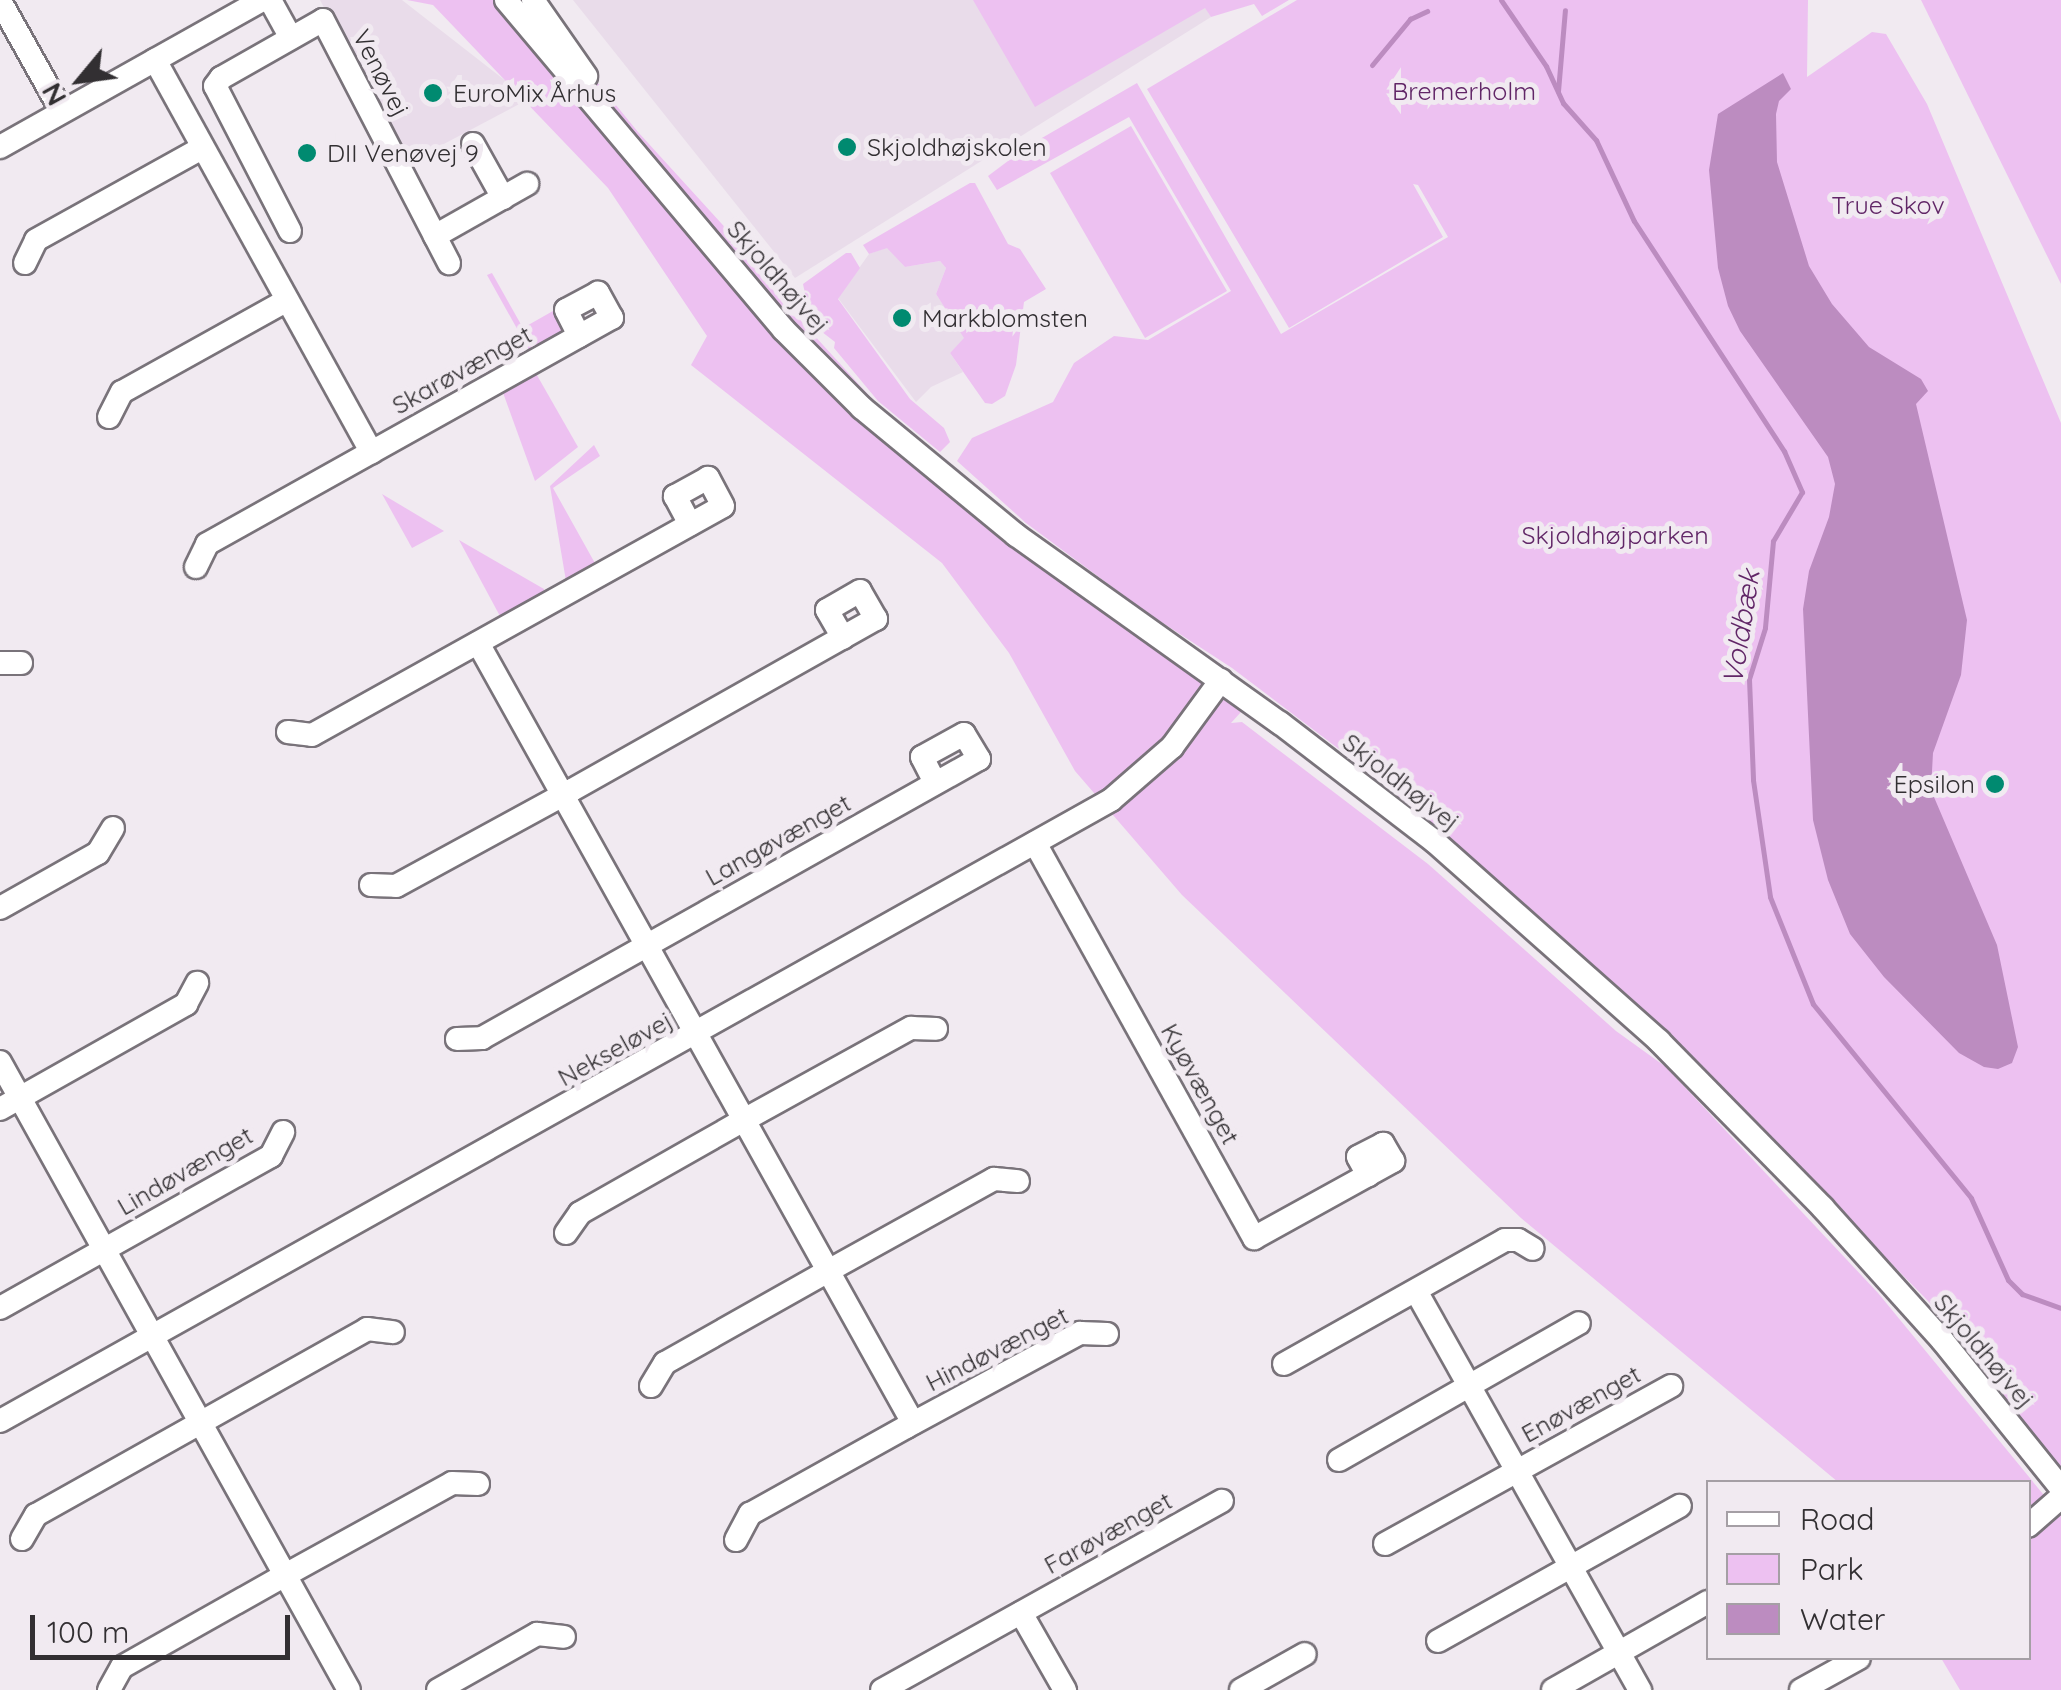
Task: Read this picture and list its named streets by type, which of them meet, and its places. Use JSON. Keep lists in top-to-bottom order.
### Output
{
  "streets": {
    "street": [
      "Venøvej",
      "Skjoldhøjvej",
      "Skarøvænget",
      "Langøvænget",
      "Nekseløvej",
      "Kyøvænget",
      "Lindøvænget",
      "Hindøvænget",
      "Enøvænget",
      "Farøvænget"
    ]
  },
  "crossings": [
    ["Skjoldhøjvej", "Nekseløvej"],
    ["Nekseløvej", "Kyøvænget"],
    ["Nekseløvej", "Lindøvænget"],
    ["Nekseløvej", "Hindøvænget"]
  ],
  "water": ["Voldbæk"],
  "parks": ["Bremerholm", "True Skov", "Skjoldhøjparken"],
  "places": [
    "EuroMix Århus",
    "Skjoldhøjskolen",
    "DII Venøvej 9",
    "Markblomsten",
    "Epsilon"
  ],
  "legend": ["Road", "Park", "Water"],
  "scale_bar": "100 m",
  "north": "bottom left"
}
